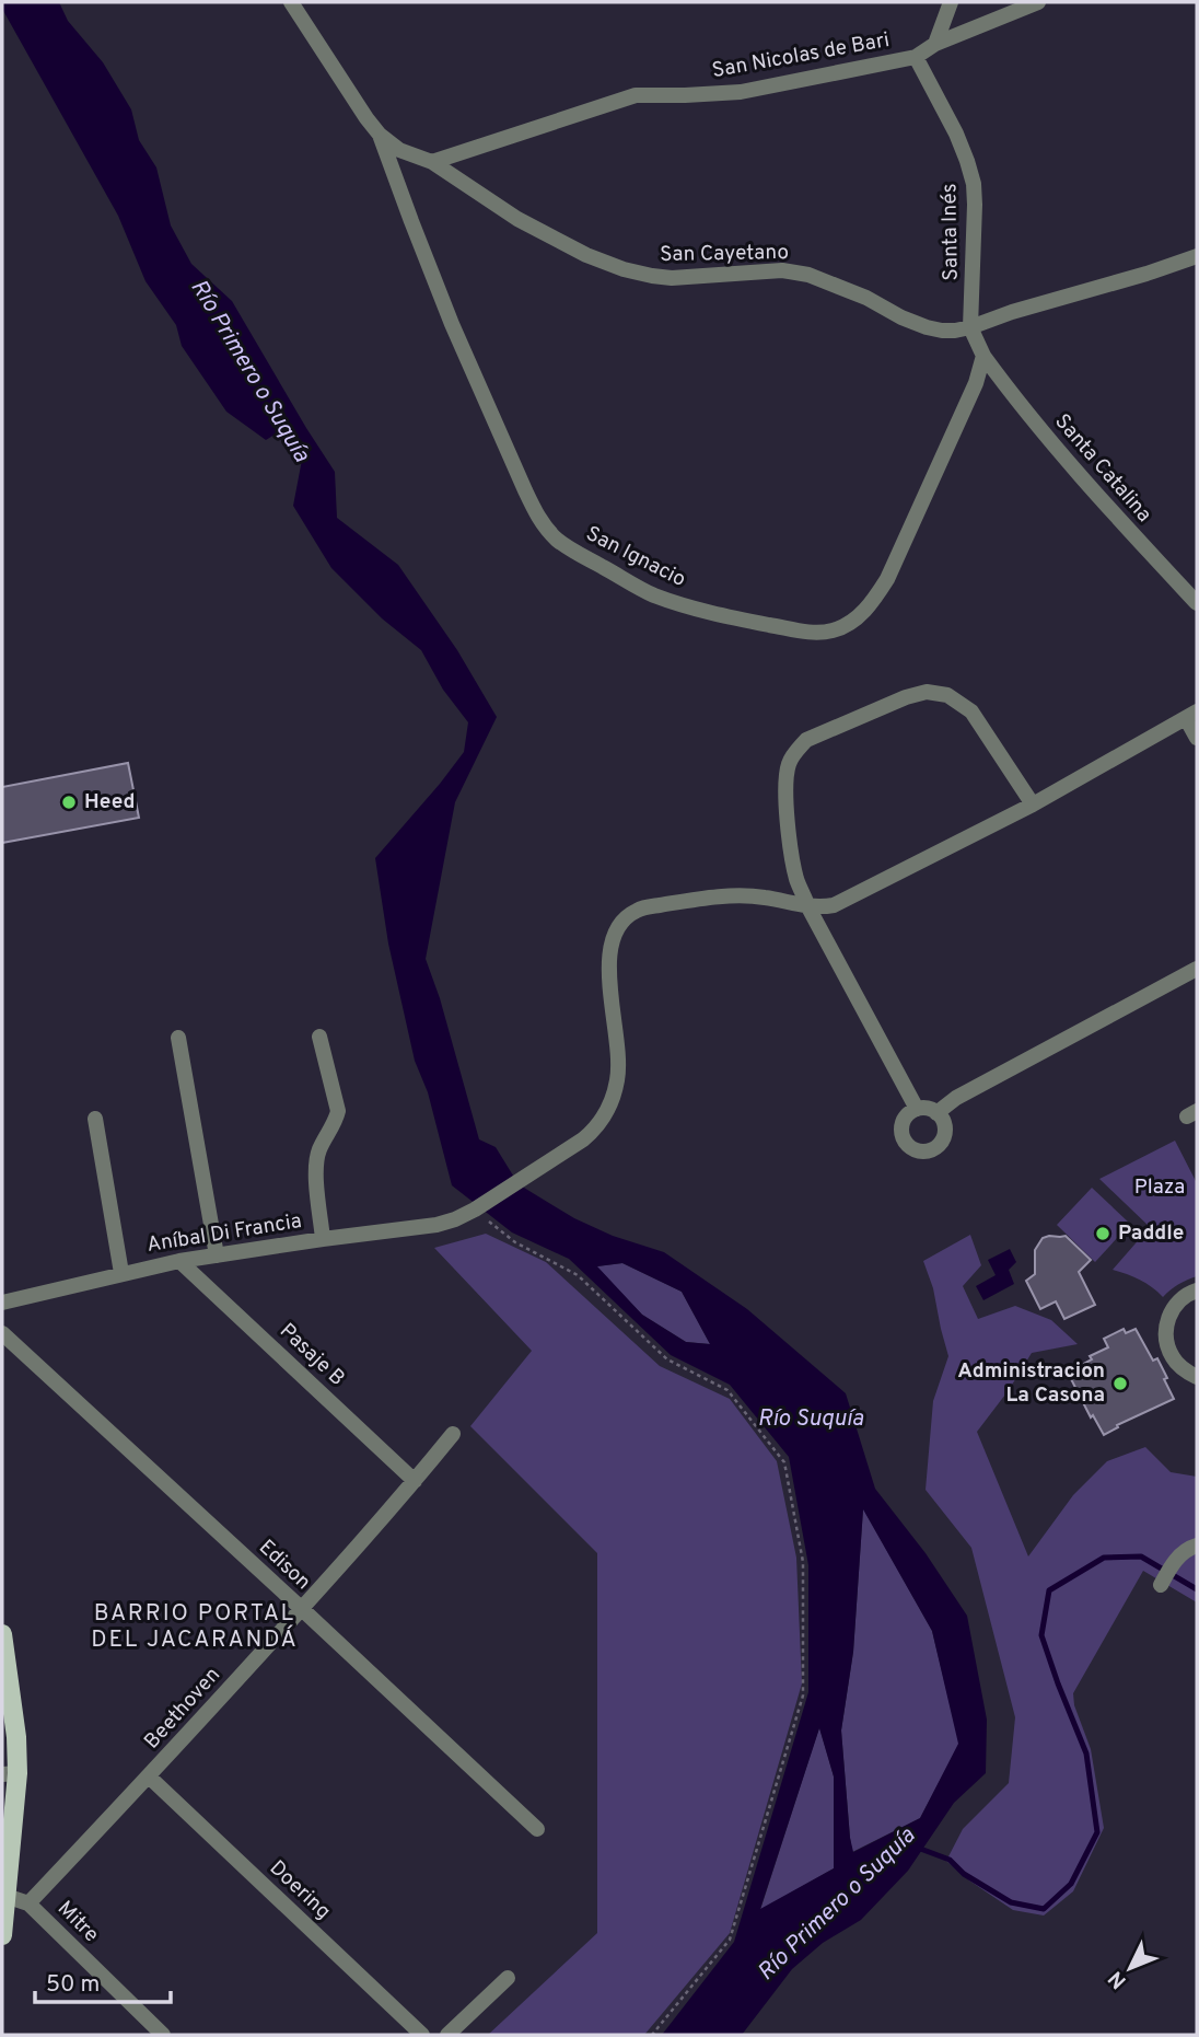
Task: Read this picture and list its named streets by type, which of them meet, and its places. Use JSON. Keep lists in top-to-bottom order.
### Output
{
  "streets": {
    "street": [
      "San Nicolas de Bari",
      "Santa Inés",
      "San Cayetano",
      "Santa Catalina",
      "San Ignacio",
      "Aníbal Di Francia",
      "Pasaje B",
      "Edison",
      "Beethoven",
      "Doering",
      "Mitre"
    ]
  },
  "crossings": [
    ["San Nicolas de Bari", "Santa Inés"],
    ["San Nicolas de Bari", "San Cayetano"],
    ["Santa Inés", "San Cayetano"],
    ["San Cayetano", "San Ignacio"],
    ["Santa Catalina", "San Ignacio"],
    ["Aníbal Di Francia", "Pasaje B"],
    ["Pasaje B", "Beethoven"],
    ["Edison", "Beethoven"],
    ["Beethoven", "Doering"],
    ["Beethoven", "Mitre"]
  ],
  "districts": ["BARRIO PORTAL DEL JACARANDÁ"],
  "water": ["Río Primero o Suquía", "Río Suquía"],
  "parks": ["Plaza"],
  "places": ["Heed", "Paddle", "Administracion La Casona"],
  "scale_bar": "50 m",
  "north": "bottom left"
}
